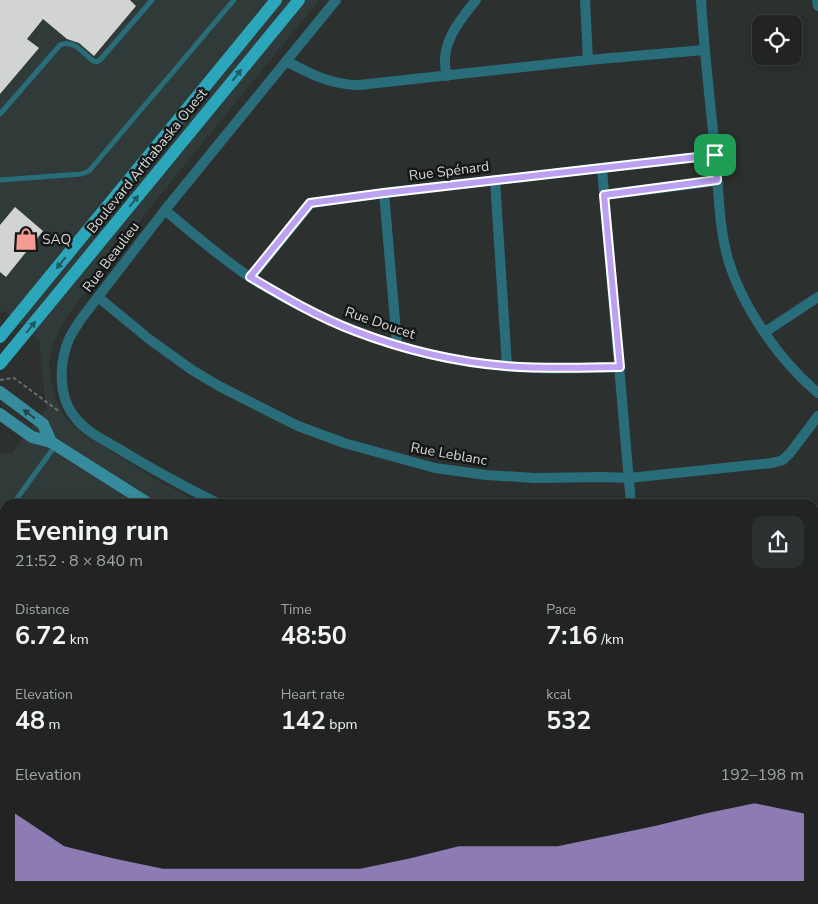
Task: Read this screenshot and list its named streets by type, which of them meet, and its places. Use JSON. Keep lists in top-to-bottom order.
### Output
{
  "streets": {
    "main road": ["Boulevard Arthabaska Ouest"],
    "street": [
      "Rue Spénard",
      "Rue Beaulieu",
      "Rue Doucet",
      "Rue Leblanc"
    ]
  },
  "crossings": [
    ["Rue Spénard", "Rue Doucet"],
    ["Rue Beaulieu", "Rue Doucet"],
    ["Rue Beaulieu", "Rue Leblanc"]
  ],
  "places": {
    "shop": ["SAQ"]
  },
  "page": {
    "heading": ["Evening run", "21:52 · 8 × 840 m"],
    "stats": [
      ["Distance", "6.72 km"],
      ["Time", "48:50"],
      ["Pace", "7:16 /km"],
      ["Elevation", "48 m"],
      ["Heart rate", "142 bpm"],
      ["kcal", "532"]
    ],
    "chart": ["Elevation", "192–198 m"]
  }
}
